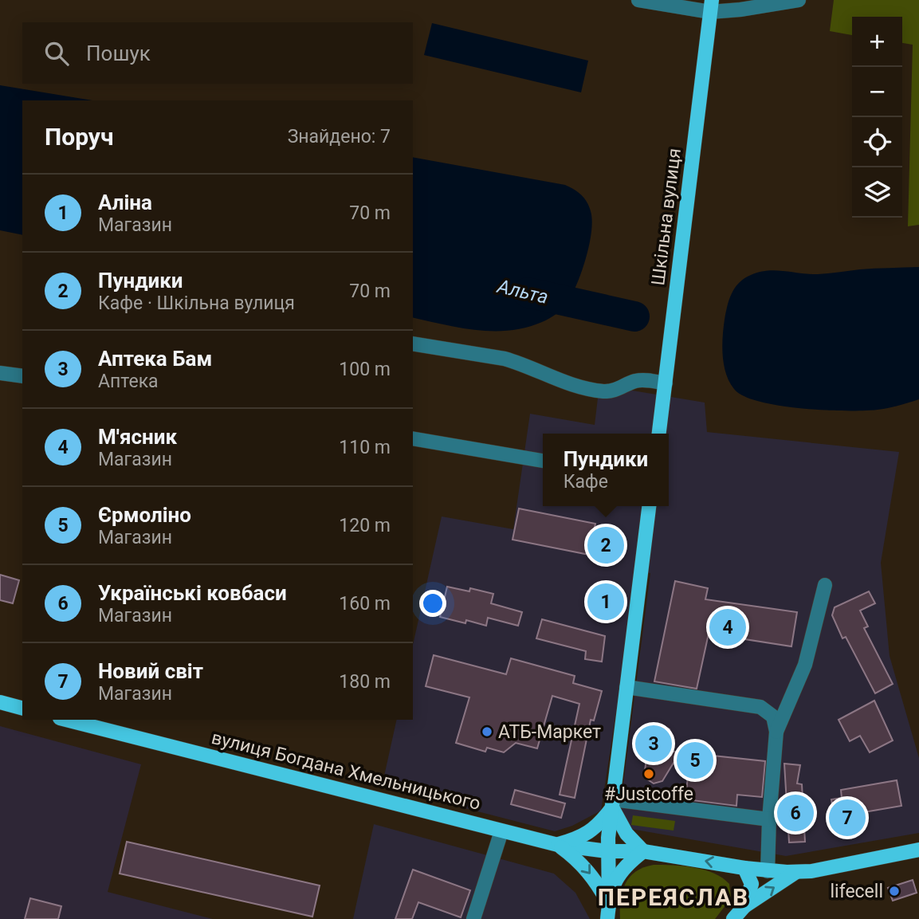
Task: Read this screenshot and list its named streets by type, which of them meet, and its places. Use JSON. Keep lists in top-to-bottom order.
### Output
{
  "streets": {
    "main road": ["Шкільна вулиця", "вулиця Богдана Хмельницького"]
  },
  "districts": ["ПЕРЕЯСЛАВ"],
  "water": ["Альта"],
  "places": ["АТБ-Маркет", "#Justcoffe", "lifecell"],
  "page": {
    "map_buttons": ["+", "−"],
    "search": "Пошук",
    "heading": ["Поруч", "Знайдено: 7"],
    "list": [
      {
        "mark": "1",
        "name": "Аліна",
        "note": "Магазин",
        "value": "70 m"
      },
      {
        "mark": "2",
        "name": "Пундики",
        "note": "Кафе · Шкільна вулиця",
        "value": "70 m"
      },
      {
        "mark": "3",
        "name": "Аптека Бам",
        "note": "Аптека",
        "value": "100 m"
      },
      {
        "mark": "4",
        "name": "М'ясник",
        "note": "Магазин",
        "value": "110 m"
      },
      {
        "mark": "5",
        "name": "Єрмоліно",
        "note": "Магазин",
        "value": "120 m"
      },
      {
        "mark": "6",
        "name": "Українські ковбаси",
        "note": "Магазин",
        "value": "160 m"
      },
      {
        "mark": "7",
        "name": "Новий світ",
        "note": "Магазин",
        "value": "180 m"
      }
    ],
    "popup": ["Пундики", "Кафе"],
    "pins": [
      "2",
      "1",
      "4",
      "3",
      "5",
      "6",
      "7"
    ]
  }
}
